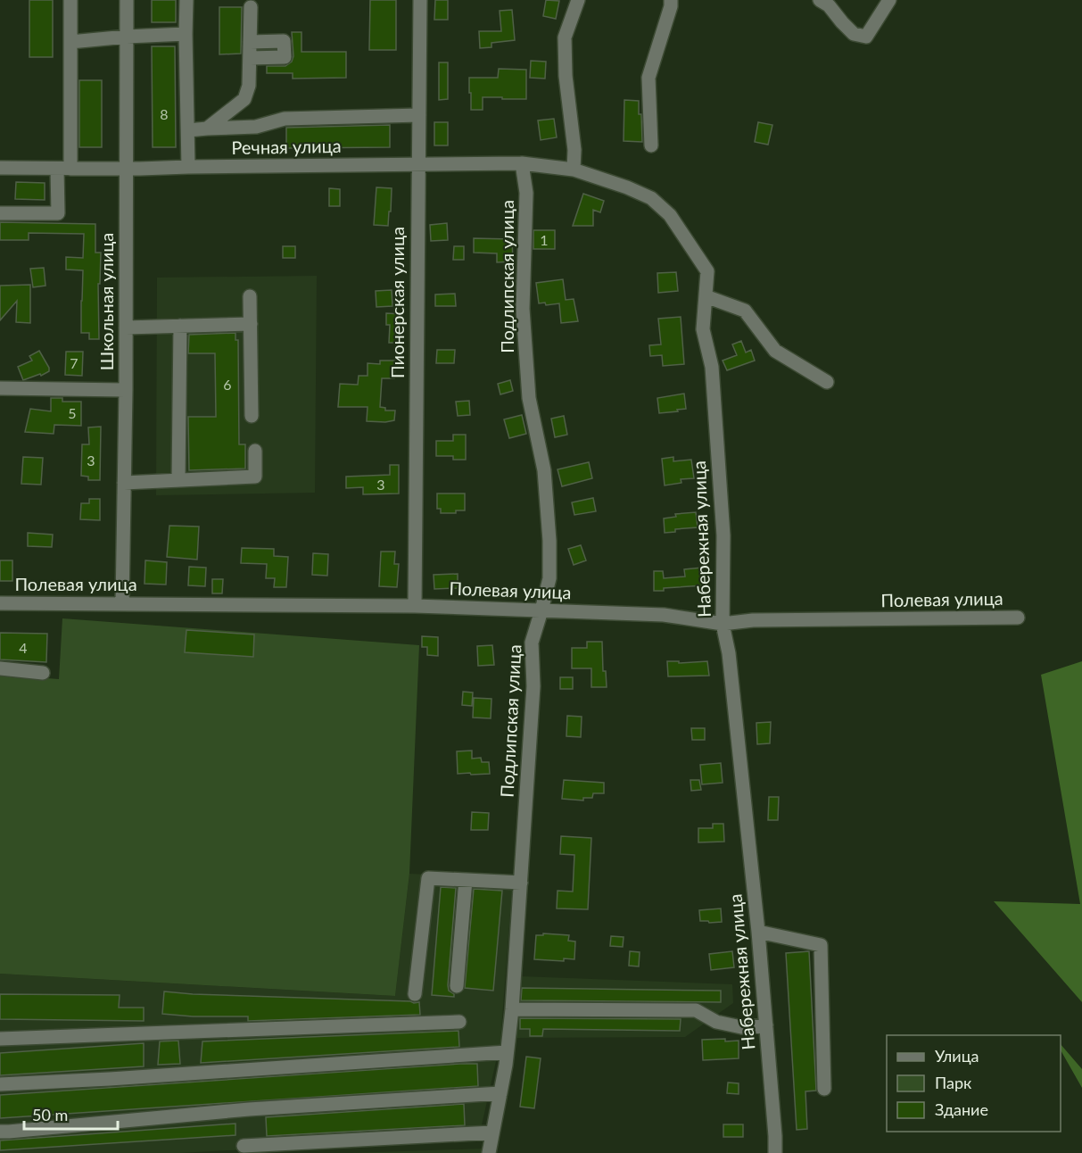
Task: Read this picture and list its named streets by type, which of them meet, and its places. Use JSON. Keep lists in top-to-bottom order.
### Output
{
  "streets": {
    "street": [
      "Речная улица",
      "Подлипская улица",
      "Школьная улица",
      "Пионерская улица",
      "Набережная улица",
      "Полевая улица"
    ]
  },
  "crossings": [
    ["Речная улица", "Подлипская улица"],
    ["Речная улица", "Школьная улица"],
    ["Речная улица", "Пионерская улица"],
    ["Речная улица", "Набережная улица"],
    ["Подлипская улица", "Полевая улица"],
    ["Школьная улица", "Полевая улица"],
    ["Пионерская улица", "Полевая улица"],
    ["Набережная улица", "Полевая улица"]
  ],
  "house_numbers": [
    "8",
    "1",
    "7",
    "6",
    "5",
    "3",
    "3",
    "4"
  ],
  "legend": ["Улица", "Парк", "Здание"],
  "scale_bar": "50 m"
}
